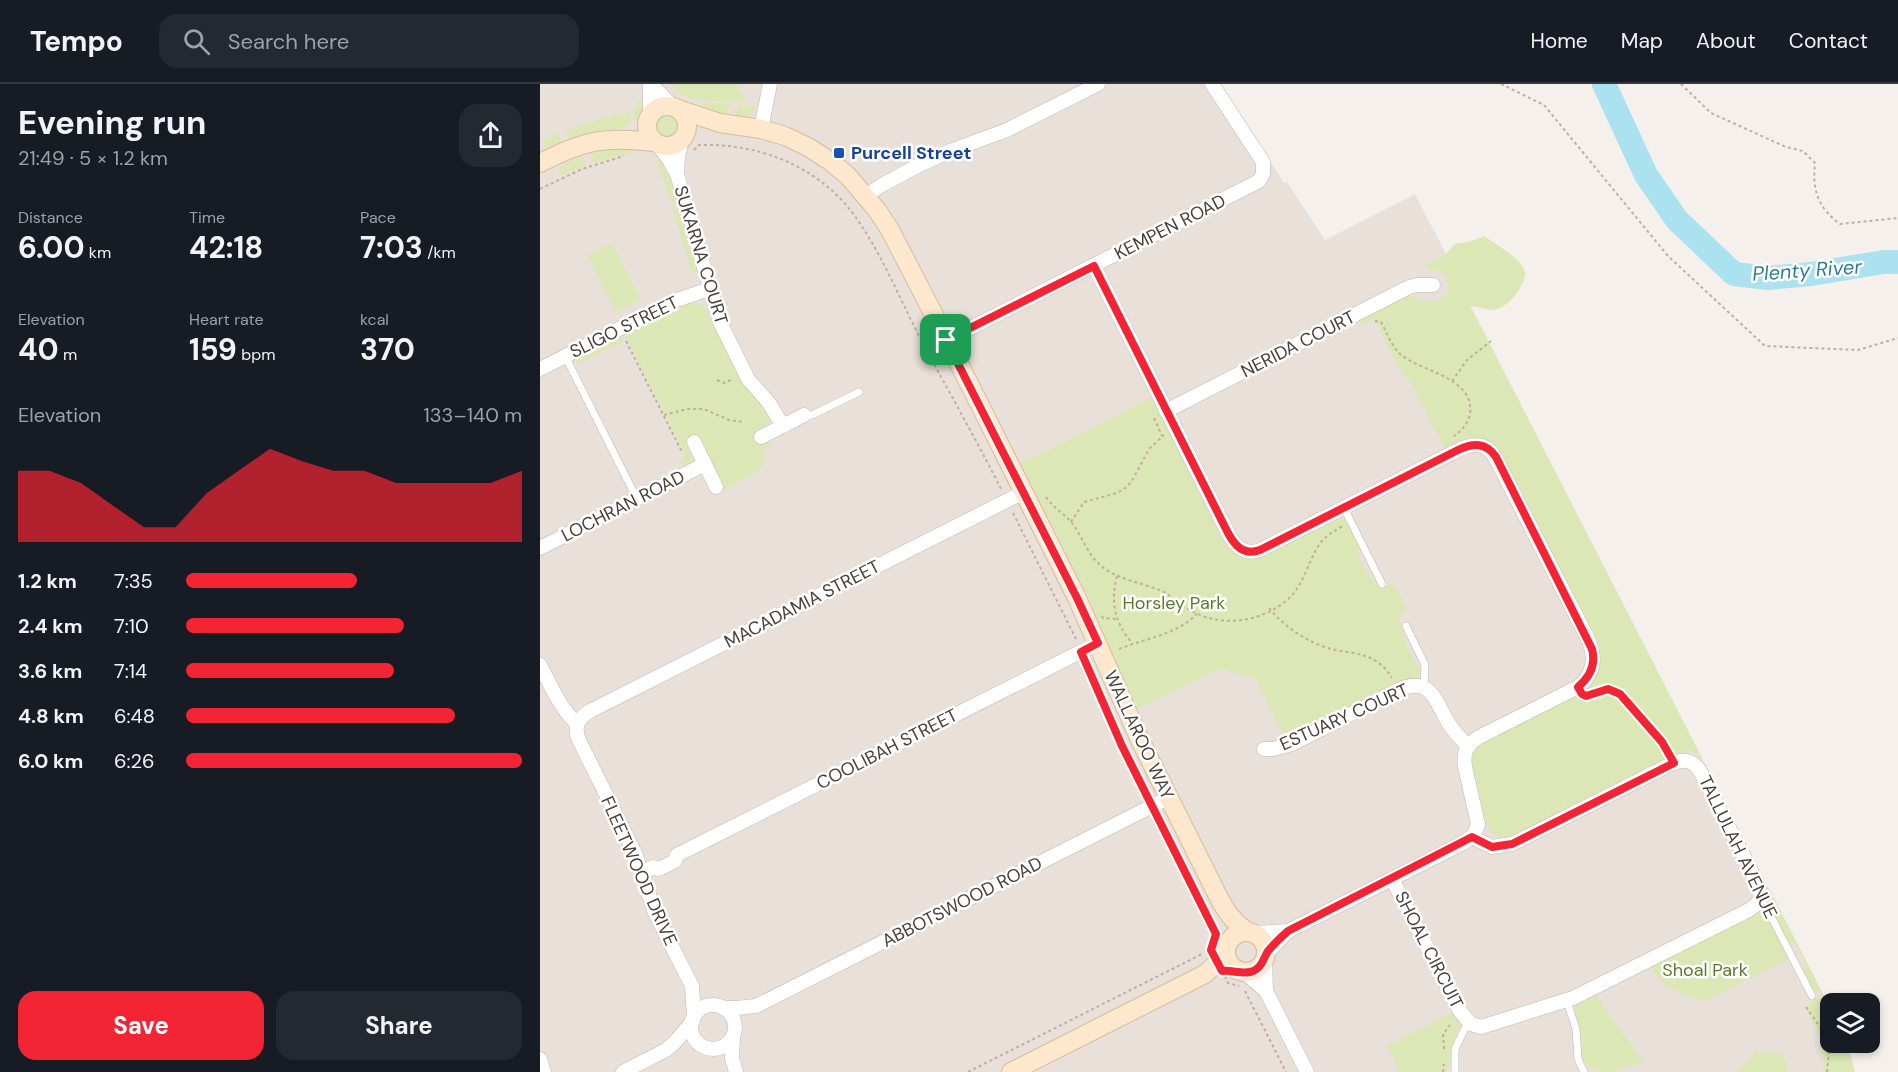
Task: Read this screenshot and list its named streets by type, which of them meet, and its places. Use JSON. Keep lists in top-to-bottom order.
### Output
{
  "streets": {
    "street": [
      "KEMPEN ROAD",
      "SUKARNA COURT",
      "SLIGO STREET",
      "NERIDA COURT",
      "LOCHRAN ROAD",
      "MACADAMIA STREET",
      "ESTUARY COURT",
      "WALLAROO WAY",
      "COOLIBAH STREET",
      "TALLULAH AVENUE",
      "FLEETWOOD DRIVE",
      "ABBOTSWOOD ROAD",
      "SHOAL CIRCUIT"
    ]
  },
  "crossings": [
    ["KEMPEN ROAD", "WALLAROO WAY"],
    ["SUKARNA COURT", "SLIGO STREET"],
    ["SUKARNA COURT", "WALLAROO WAY"],
    ["MACADAMIA STREET", "WALLAROO WAY"],
    ["MACADAMIA STREET", "FLEETWOOD DRIVE"],
    ["WALLAROO WAY", "COOLIBAH STREET"],
    ["WALLAROO WAY", "ABBOTSWOOD ROAD"],
    ["COOLIBAH STREET", "FLEETWOOD DRIVE"],
    ["TALLULAH AVENUE", "SHOAL CIRCUIT"],
    ["FLEETWOOD DRIVE", "ABBOTSWOOD ROAD"]
  ],
  "water": ["Plenty River"],
  "parks": ["Horsley Park", "Shoal Park"],
  "places": {
    "transit": ["Purcell Street"]
  },
  "page": {
    "header": "Tempo",
    "search": "Search here",
    "nav": [
      "Home",
      "Map",
      "About",
      "Contact"
    ],
    "heading": ["Evening run", "21:49 · 5 × 1.2 km"],
    "stats": [
      ["Distance", "6.00 km"],
      ["Time", "42:18"],
      ["Pace", "7:03 /km"],
      ["Elevation", "40 m"],
      ["Heart rate", "159 bpm"],
      ["kcal", "370"]
    ],
    "chart": ["Elevation", "133–140 m"],
    "list": [
      {
        "name": "1.2 km",
        "note": "7:35"
      },
      {
        "name": "2.4 km",
        "note": "7:10"
      },
      {
        "name": "3.6 km",
        "note": "7:14"
      },
      {
        "name": "4.8 km",
        "note": "6:48"
      },
      {
        "name": "6.0 km",
        "note": "6:26"
      }
    ],
    "buttons": ["Save", "Share"]
  }
}
